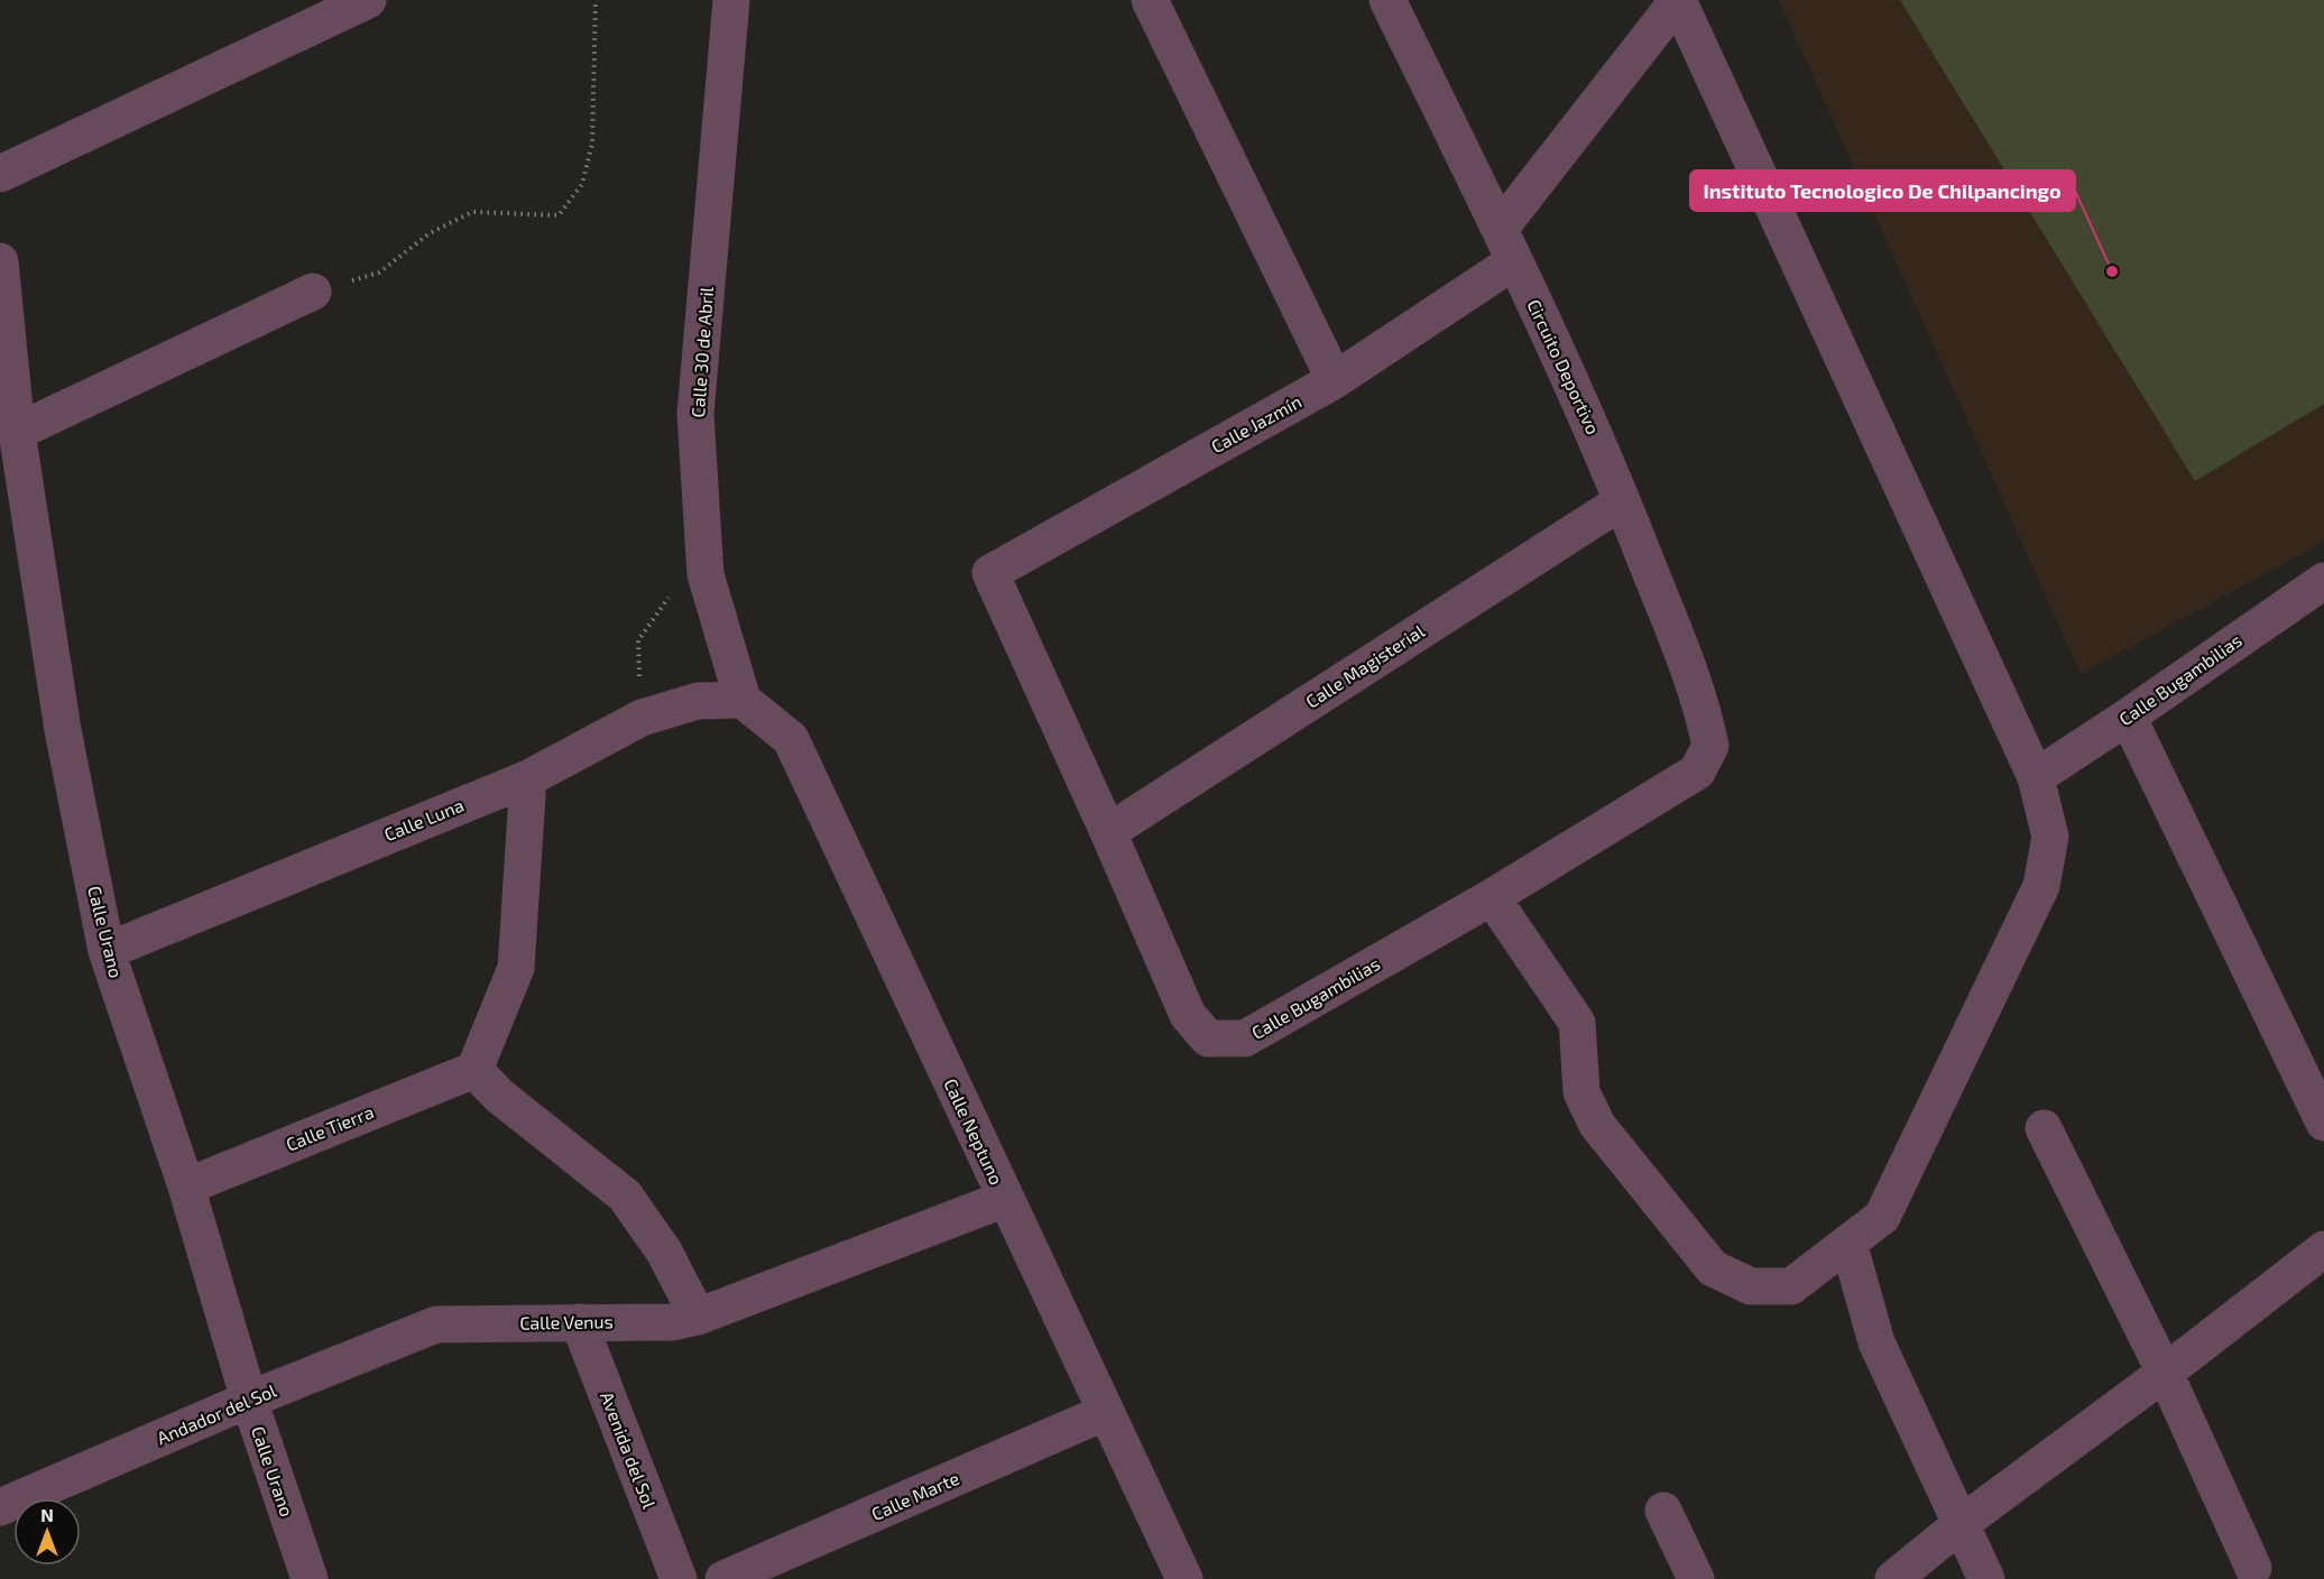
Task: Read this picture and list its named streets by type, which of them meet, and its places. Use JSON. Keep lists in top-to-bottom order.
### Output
{
  "streets": {
    "street": [
      "Calle 30 de Abril",
      "Circuito Deportivo",
      "Calle Jazmín",
      "Calle Magisterial",
      "Calle Bugambilias",
      "Calle Luna",
      "Calle Urano",
      "Calle Tierra",
      "Calle Neptuno",
      "Calle Venus",
      "Andador del Sol",
      "Avenida del Sol",
      "Calle Marte"
    ]
  },
  "crossings": [
    ["Calle 30 de Abril", "Calle Luna"],
    ["Calle 30 de Abril", "Calle Neptuno"],
    ["Circuito Deportivo", "Calle Jazmín"],
    ["Circuito Deportivo", "Calle Magisterial"],
    ["Circuito Deportivo", "Calle Bugambilias"],
    ["Calle Jazmín", "Calle Bugambilias"],
    ["Calle Magisterial", "Calle Bugambilias"],
    ["Calle Luna", "Calle Urano"],
    ["Calle Luna", "Calle Neptuno"],
    ["Calle Urano", "Calle Tierra"],
    ["Calle Urano", "Andador del Sol"],
    ["Calle Neptuno", "Calle Venus"],
    ["Calle Neptuno", "Calle Marte"],
    ["Calle Venus", "Andador del Sol"],
    ["Calle Venus", "Avenida del Sol"]
  ],
  "places": ["Instituto Tecnologico De Chilpancingo"],
  "north": "top"
}
